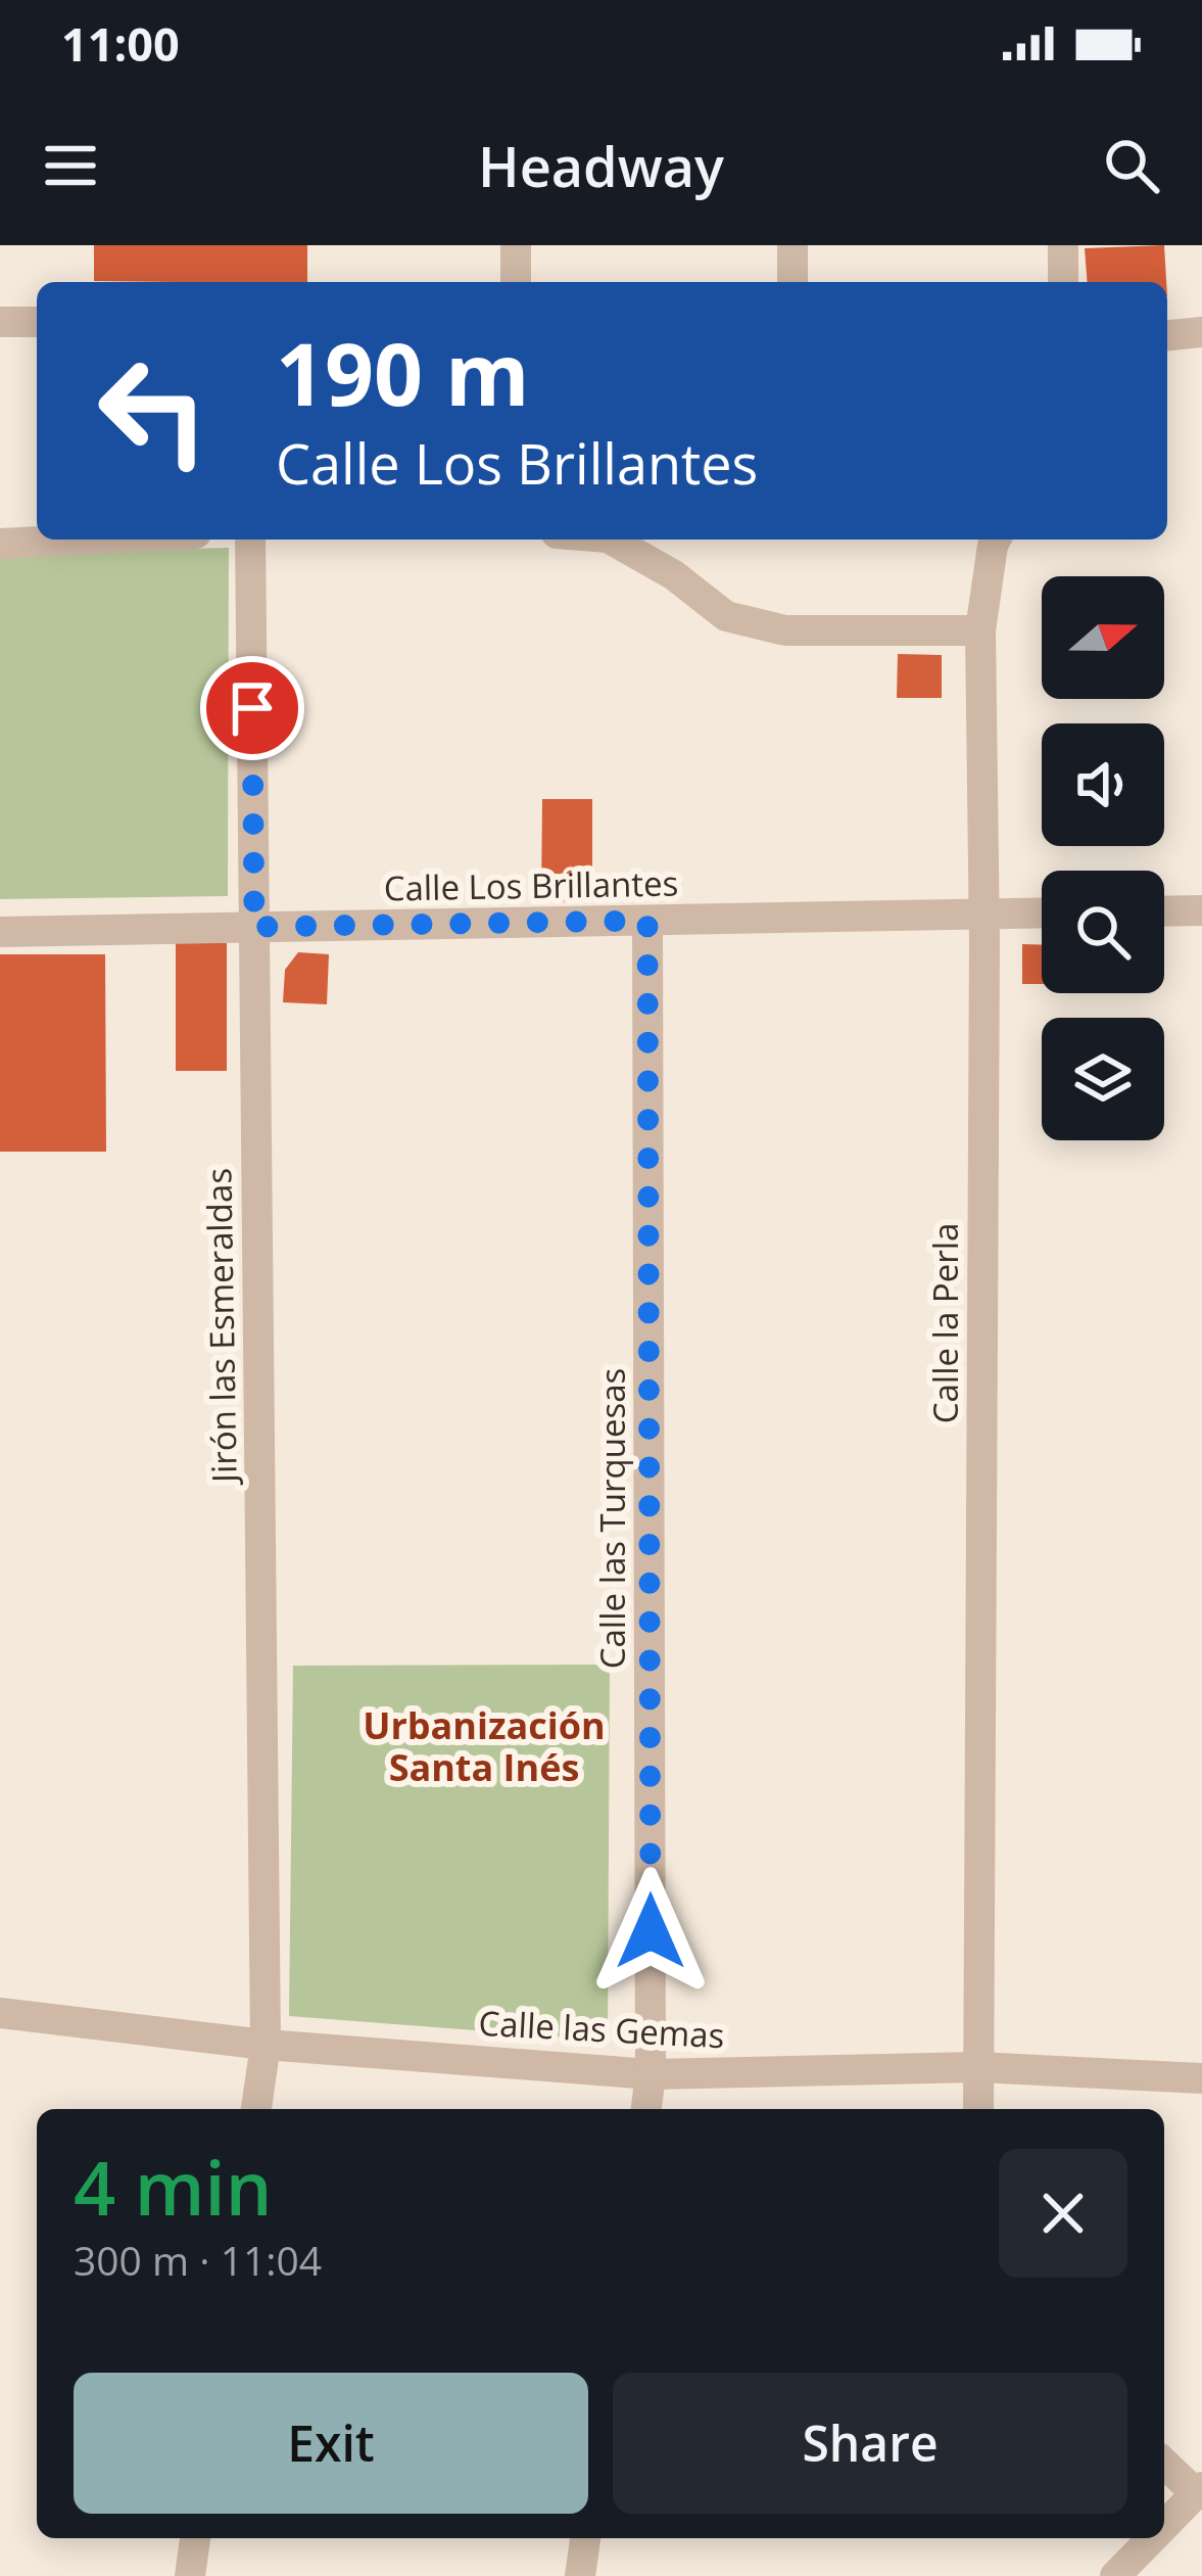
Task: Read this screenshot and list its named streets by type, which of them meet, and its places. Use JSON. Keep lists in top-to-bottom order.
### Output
{
  "streets": {
    "street": [
      "Calle Los Brillantes",
      "Calle la Perla",
      "Jirón las Esmeraldas",
      "Calle las Turquesas",
      "Calle las Gemas"
    ]
  },
  "crossings": [
    ["Calle Los Brillantes", "Calle la Perla"],
    ["Calle Los Brillantes", "Jirón las Esmeraldas"],
    ["Calle Los Brillantes", "Calle las Turquesas"],
    ["Calle la Perla", "Calle las Gemas"],
    ["Jirón las Esmeraldas", "Calle las Gemas"],
    ["Calle las Turquesas", "Calle las Gemas"]
  ],
  "districts": ["Urbanización Santa Inés"],
  "north": "right",
  "page": {
    "status": "11:00",
    "header": "Headway",
    "turn": ["190 m", "Calle Los Brillantes"],
    "heading": ["4 min", "300 m · 11:04"],
    "buttons": ["Exit", "Share"]
  }
}
